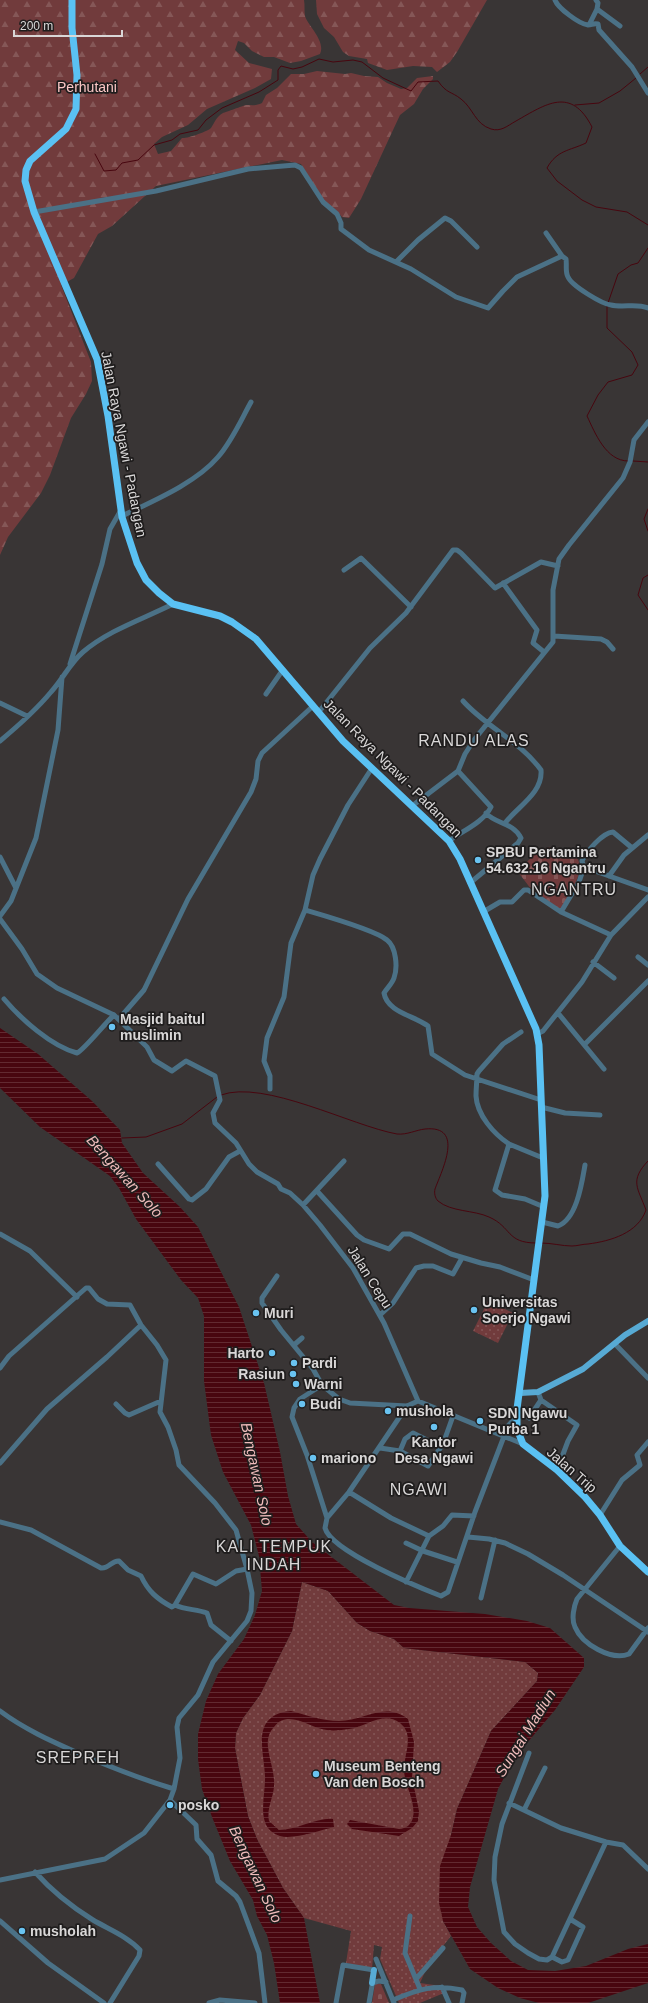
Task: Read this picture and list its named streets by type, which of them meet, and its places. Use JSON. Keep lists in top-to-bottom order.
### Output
{
  "streets": {
    "highway": ["Jalan Raya Ngawi - Padangan", "Jalan Trip"],
    "street": ["Jalan Cepu"]
  },
  "districts": [
    "RANDU ALAS",
    "NGANTRU",
    "NGAWI",
    "KALI TEMPUK INDAH",
    "SREPREH"
  ],
  "water": ["Bengawan Solo", "Sungai Madiun"],
  "parks": ["Perhutani"],
  "places": [
    "SPBU Pertamina 54.632.16 Ngantru",
    "Masjid baitul muslimin",
    "Universitas Soerjo Ngawi",
    "Muri",
    "Harto",
    "Pardi",
    "Rasiun",
    "Warni",
    "Budi",
    "mushola",
    "SDN Ngawu Purba 1",
    "Kantor Desa Ngawi",
    "mariono",
    "Museum Benteng Van den Bosch",
    "posko",
    "musholah"
  ],
  "scale_bar": "200 m"
}
